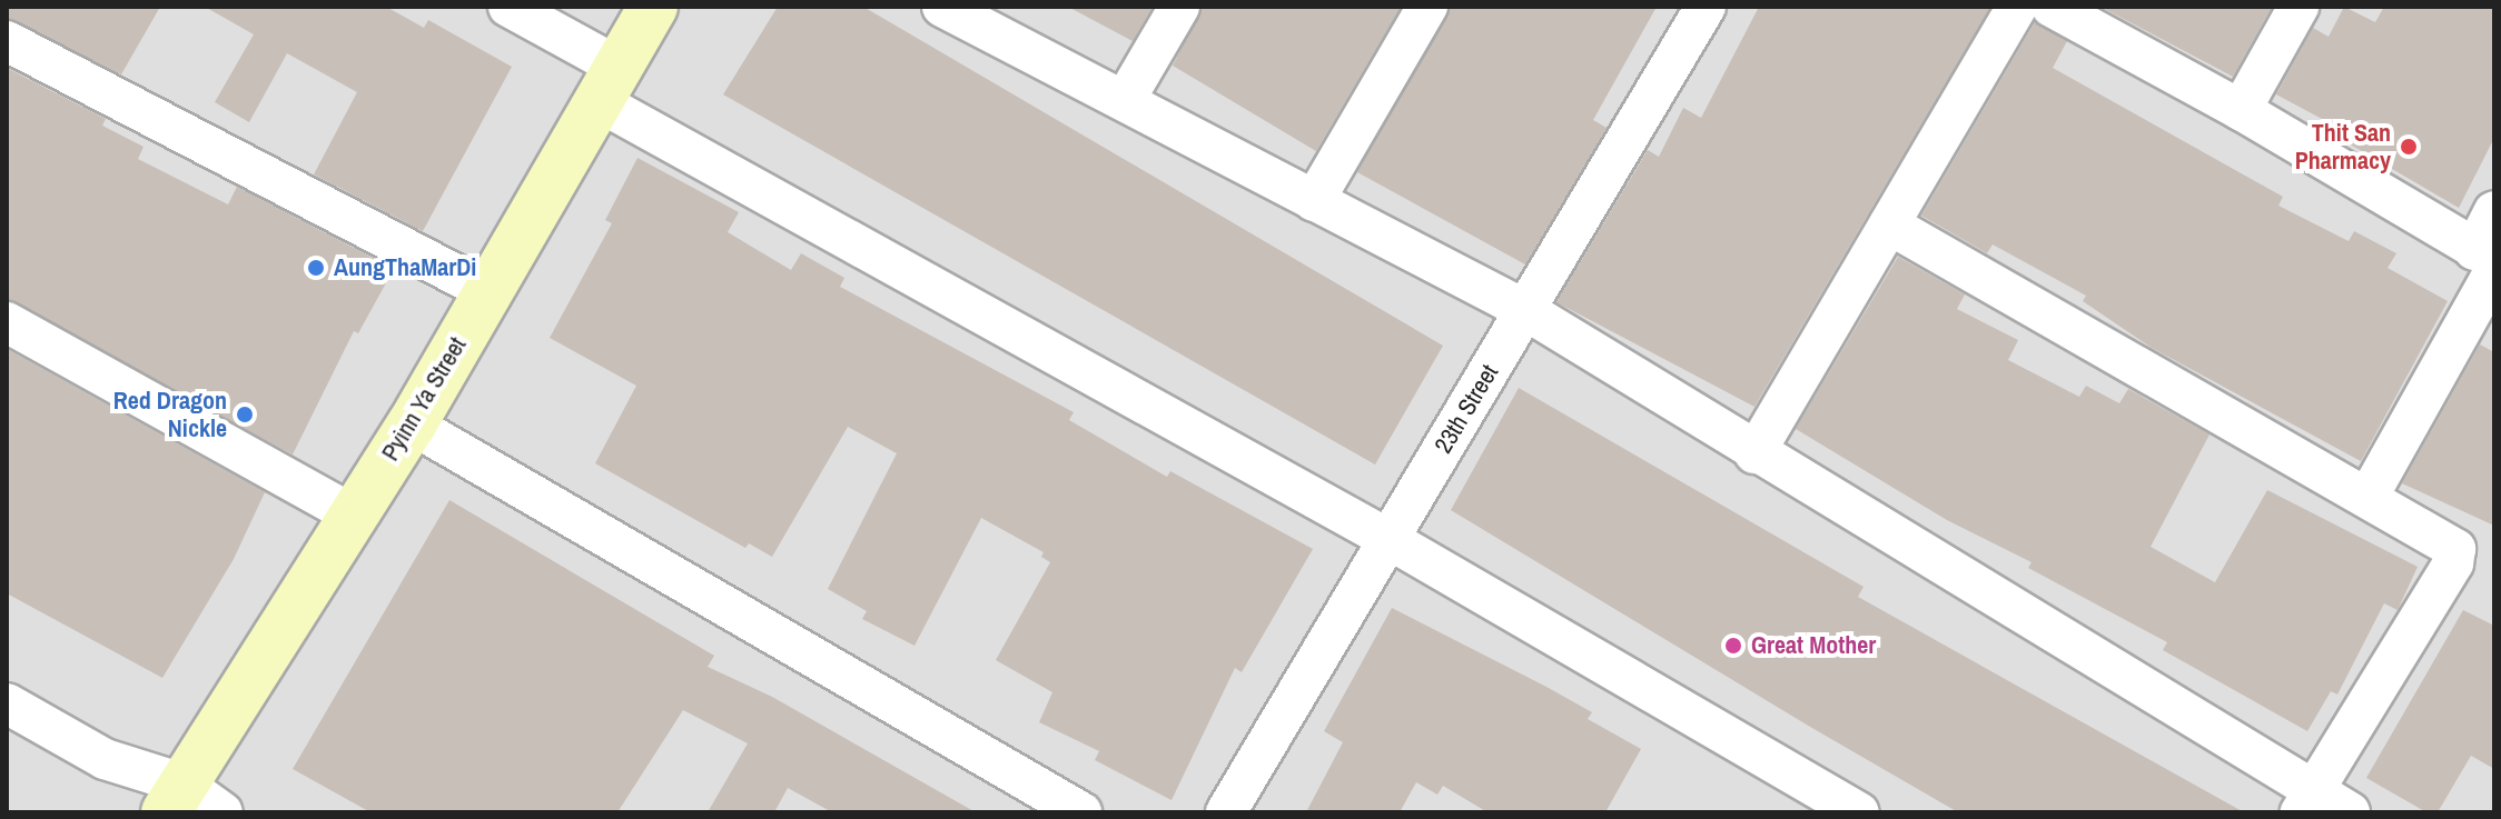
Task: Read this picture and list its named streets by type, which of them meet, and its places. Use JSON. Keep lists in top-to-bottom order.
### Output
{
  "streets": {
    "main road": ["Pyinn Ya Street"],
    "street": ["23th Street"]
  },
  "places": [
    "Thit San Pharmacy",
    "AungThaMarDi",
    "Red Dragon Nickle",
    "Great Mother"
  ]
}
